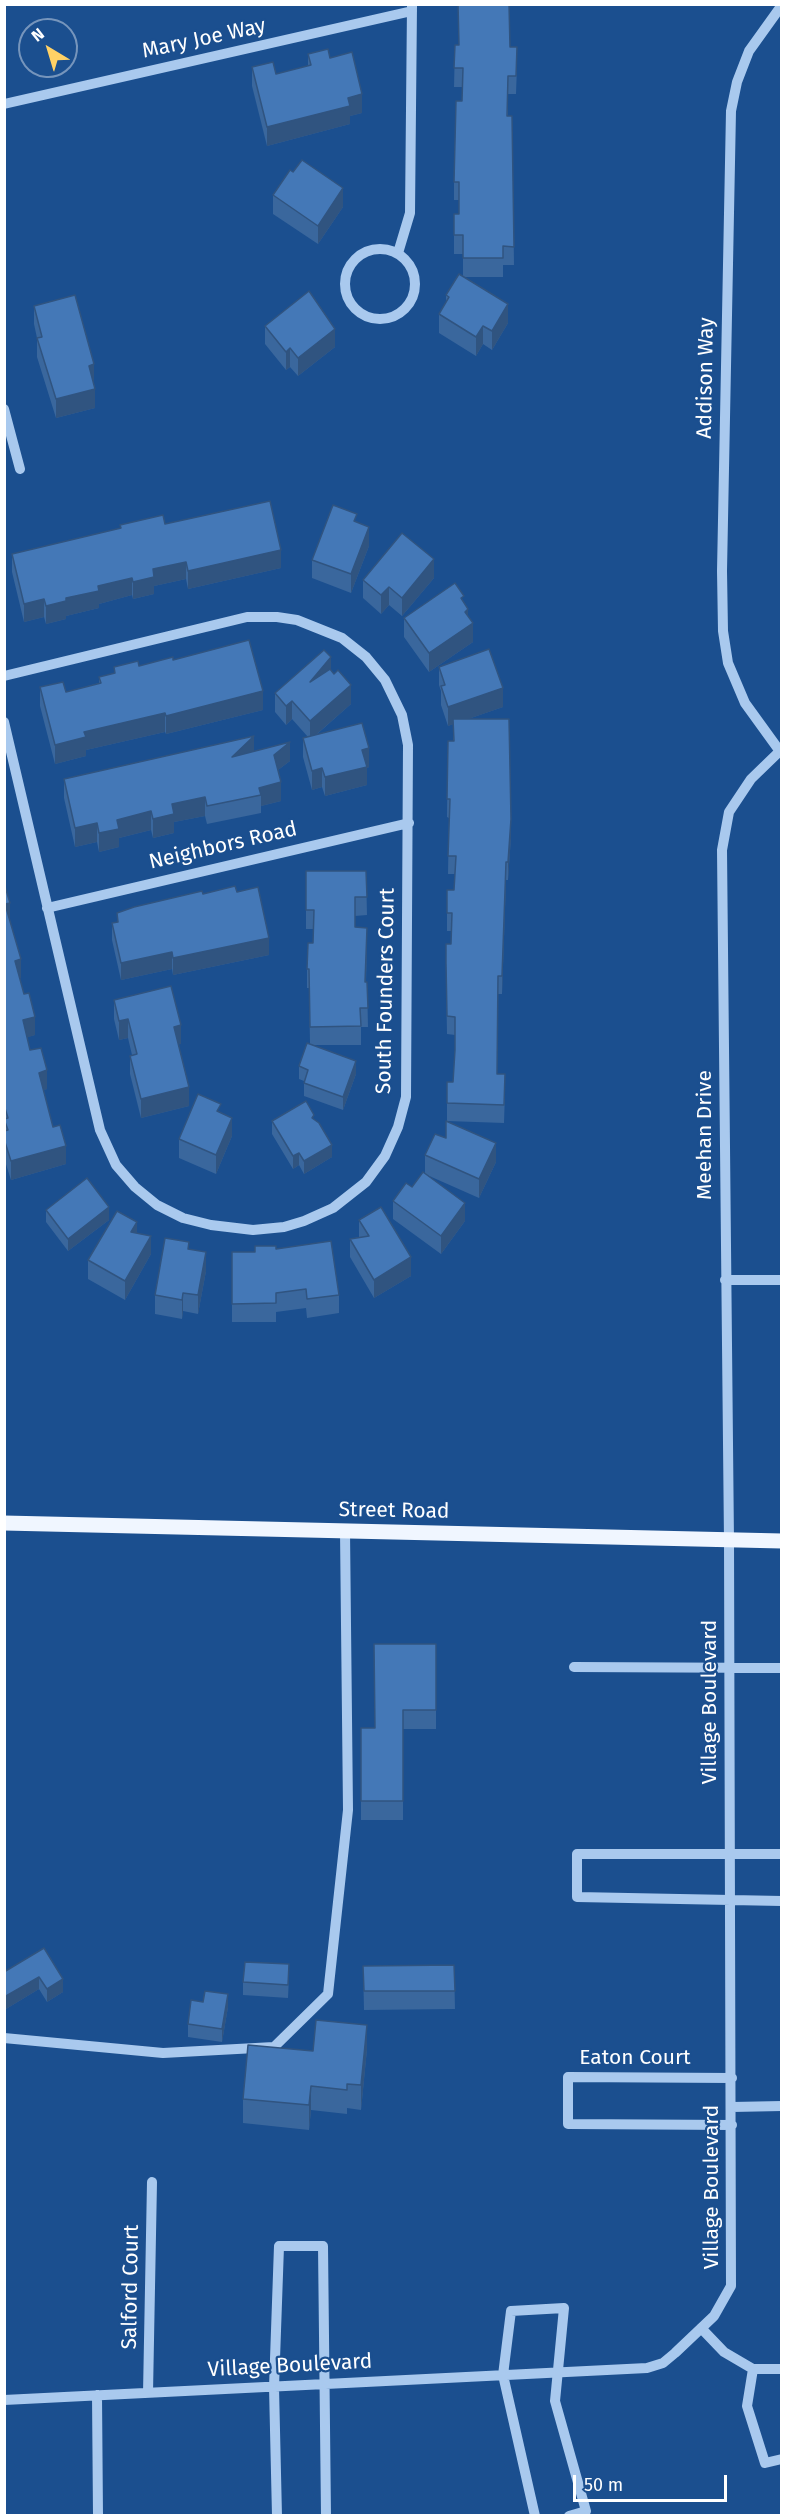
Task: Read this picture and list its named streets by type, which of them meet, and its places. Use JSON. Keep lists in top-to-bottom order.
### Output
{
  "streets": {
    "main road": ["Street Road"],
    "street": [
      "Mary Joe Way",
      "Addison Way",
      "Neighbors Road",
      "South Founders Court",
      "Meehan Drive",
      "Village Boulevard",
      "Eaton Court",
      "Salford Court"
    ]
  },
  "crossings": [
    ["Addison Way", "Meehan Drive"],
    ["Neighbors Road", "South Founders Court"],
    ["Meehan Drive", "Street Road"],
    ["Meehan Drive", "Village Boulevard"],
    ["Street Road", "Village Boulevard"],
    ["Village Boulevard", "Eaton Court"],
    ["Village Boulevard", "Salford Court"]
  ],
  "scale_bar": "50 m",
  "north": "top left"
}
